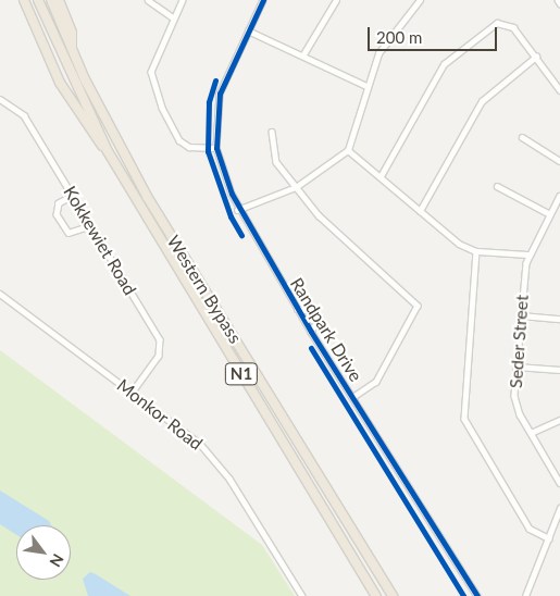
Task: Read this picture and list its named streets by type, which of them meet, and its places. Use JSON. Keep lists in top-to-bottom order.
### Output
{
  "streets": {
    "highway": ["Western Bypass", "N1"],
    "street": [
      "Kokkewiet Road",
      "Randpark Drive",
      "Seder Street",
      "Monkor Road"
    ]
  },
  "crossings": [
    ["Kokkewiet Road", "Monkor Road"]
  ],
  "scale_bar": "200 m",
  "north": "bottom right"
}
